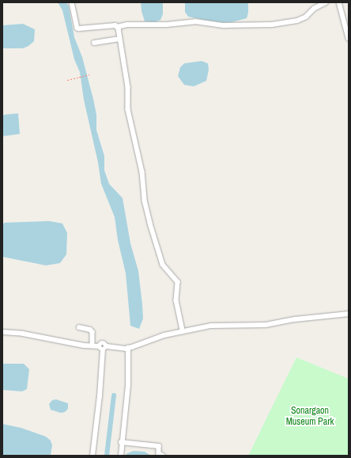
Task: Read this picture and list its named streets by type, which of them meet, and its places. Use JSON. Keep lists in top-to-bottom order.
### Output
{
  "parks": ["Sonargaon Museum Park"]
}
